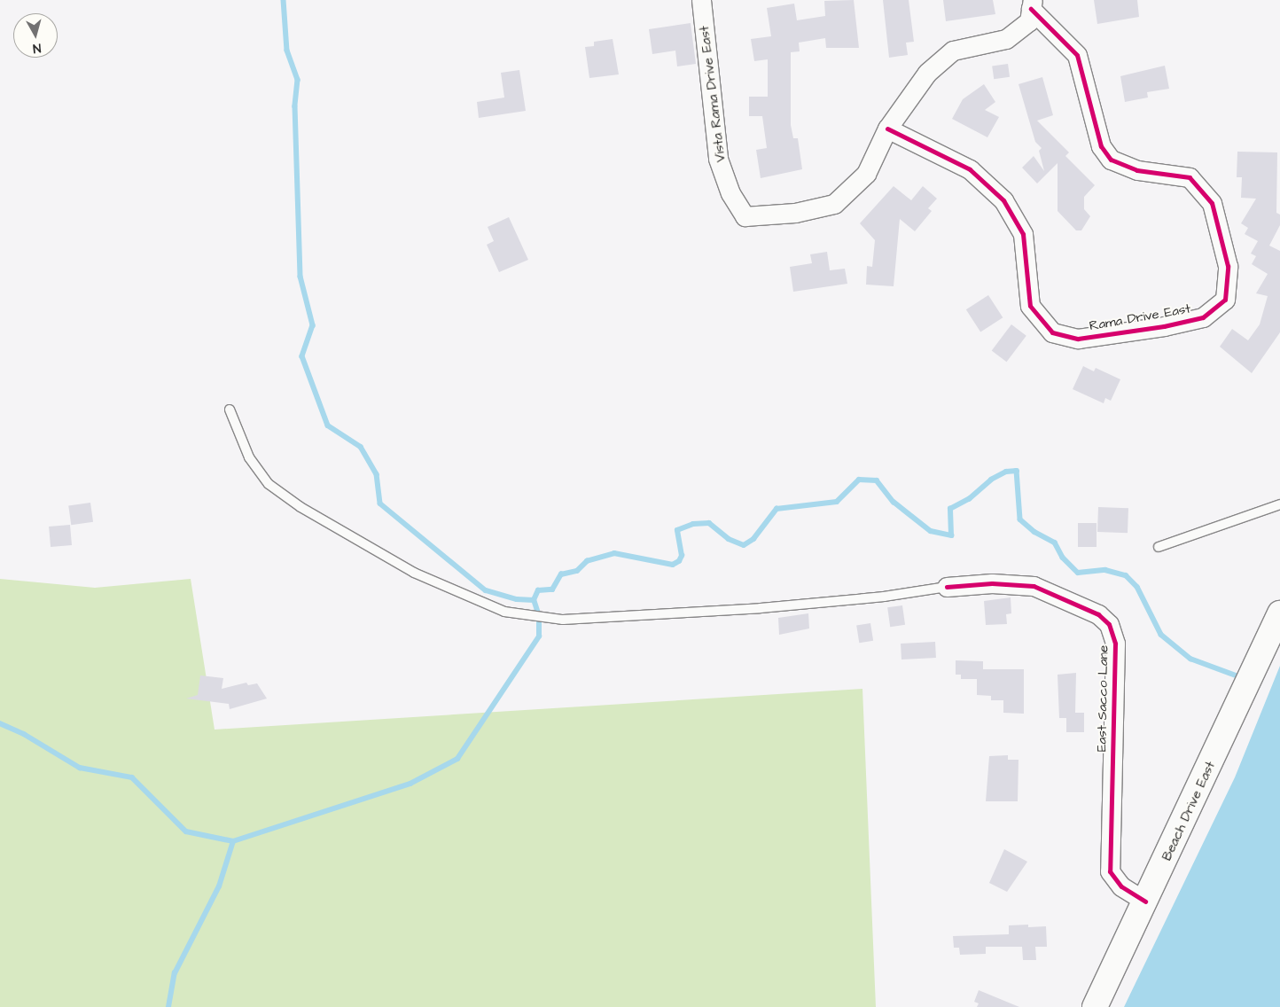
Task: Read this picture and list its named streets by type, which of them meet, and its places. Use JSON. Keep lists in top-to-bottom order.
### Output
{
  "streets": {
    "main road": ["Beach Drive East"],
    "street": ["Vista Rama Drive East", "Rama Drive East", "East Sacco Lane"]
  },
  "crossings": [
    ["Vista Rama Drive East", "Rama Drive East"],
    ["East Sacco Lane", "Beach Drive East"]
  ],
  "north": "bottom"
}
